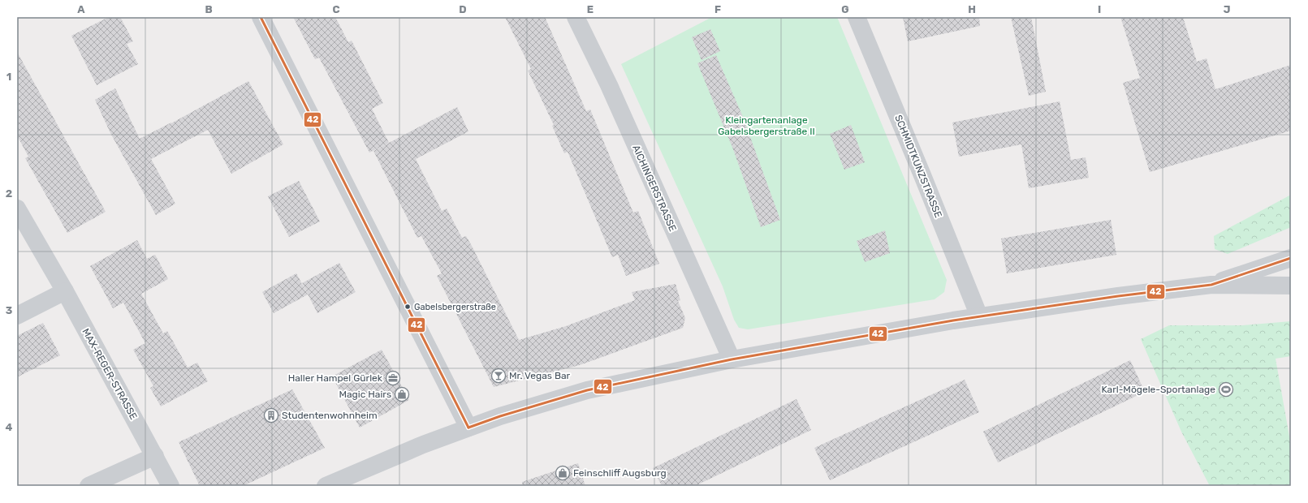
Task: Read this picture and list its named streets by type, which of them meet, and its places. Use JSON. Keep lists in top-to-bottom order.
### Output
{
  "streets": {
    "street": ["SCHMIDTKUNZSTRASSE", "AICHINGERSTRASSE", "MAX-REGER-STRASSE"]
  },
  "parks": ["Kleingartenanlage Gabelsbergerstraße II"],
  "places": {
    "other": ["Gabelsbergerstraße"],
    "bar": ["Mr. Vegas Bar"],
    "office": ["Haller Hampel Gürlek"],
    "sports": ["Karl-Mögele-Sportanlage"],
    "shop": ["Magic Hairs", "Feinschliff Augsburg"],
    "building": ["Studentenwohnheim"]
  },
  "lines": ["transit line 42"],
  "grid": {
    "columns": [
      "A",
      "B",
      "C",
      "D",
      "E",
      "F",
      "G",
      "H",
      "I",
      "J"
    ],
    "rows": [
      "1",
      "2",
      "3",
      "4"
    ]
  }
}
